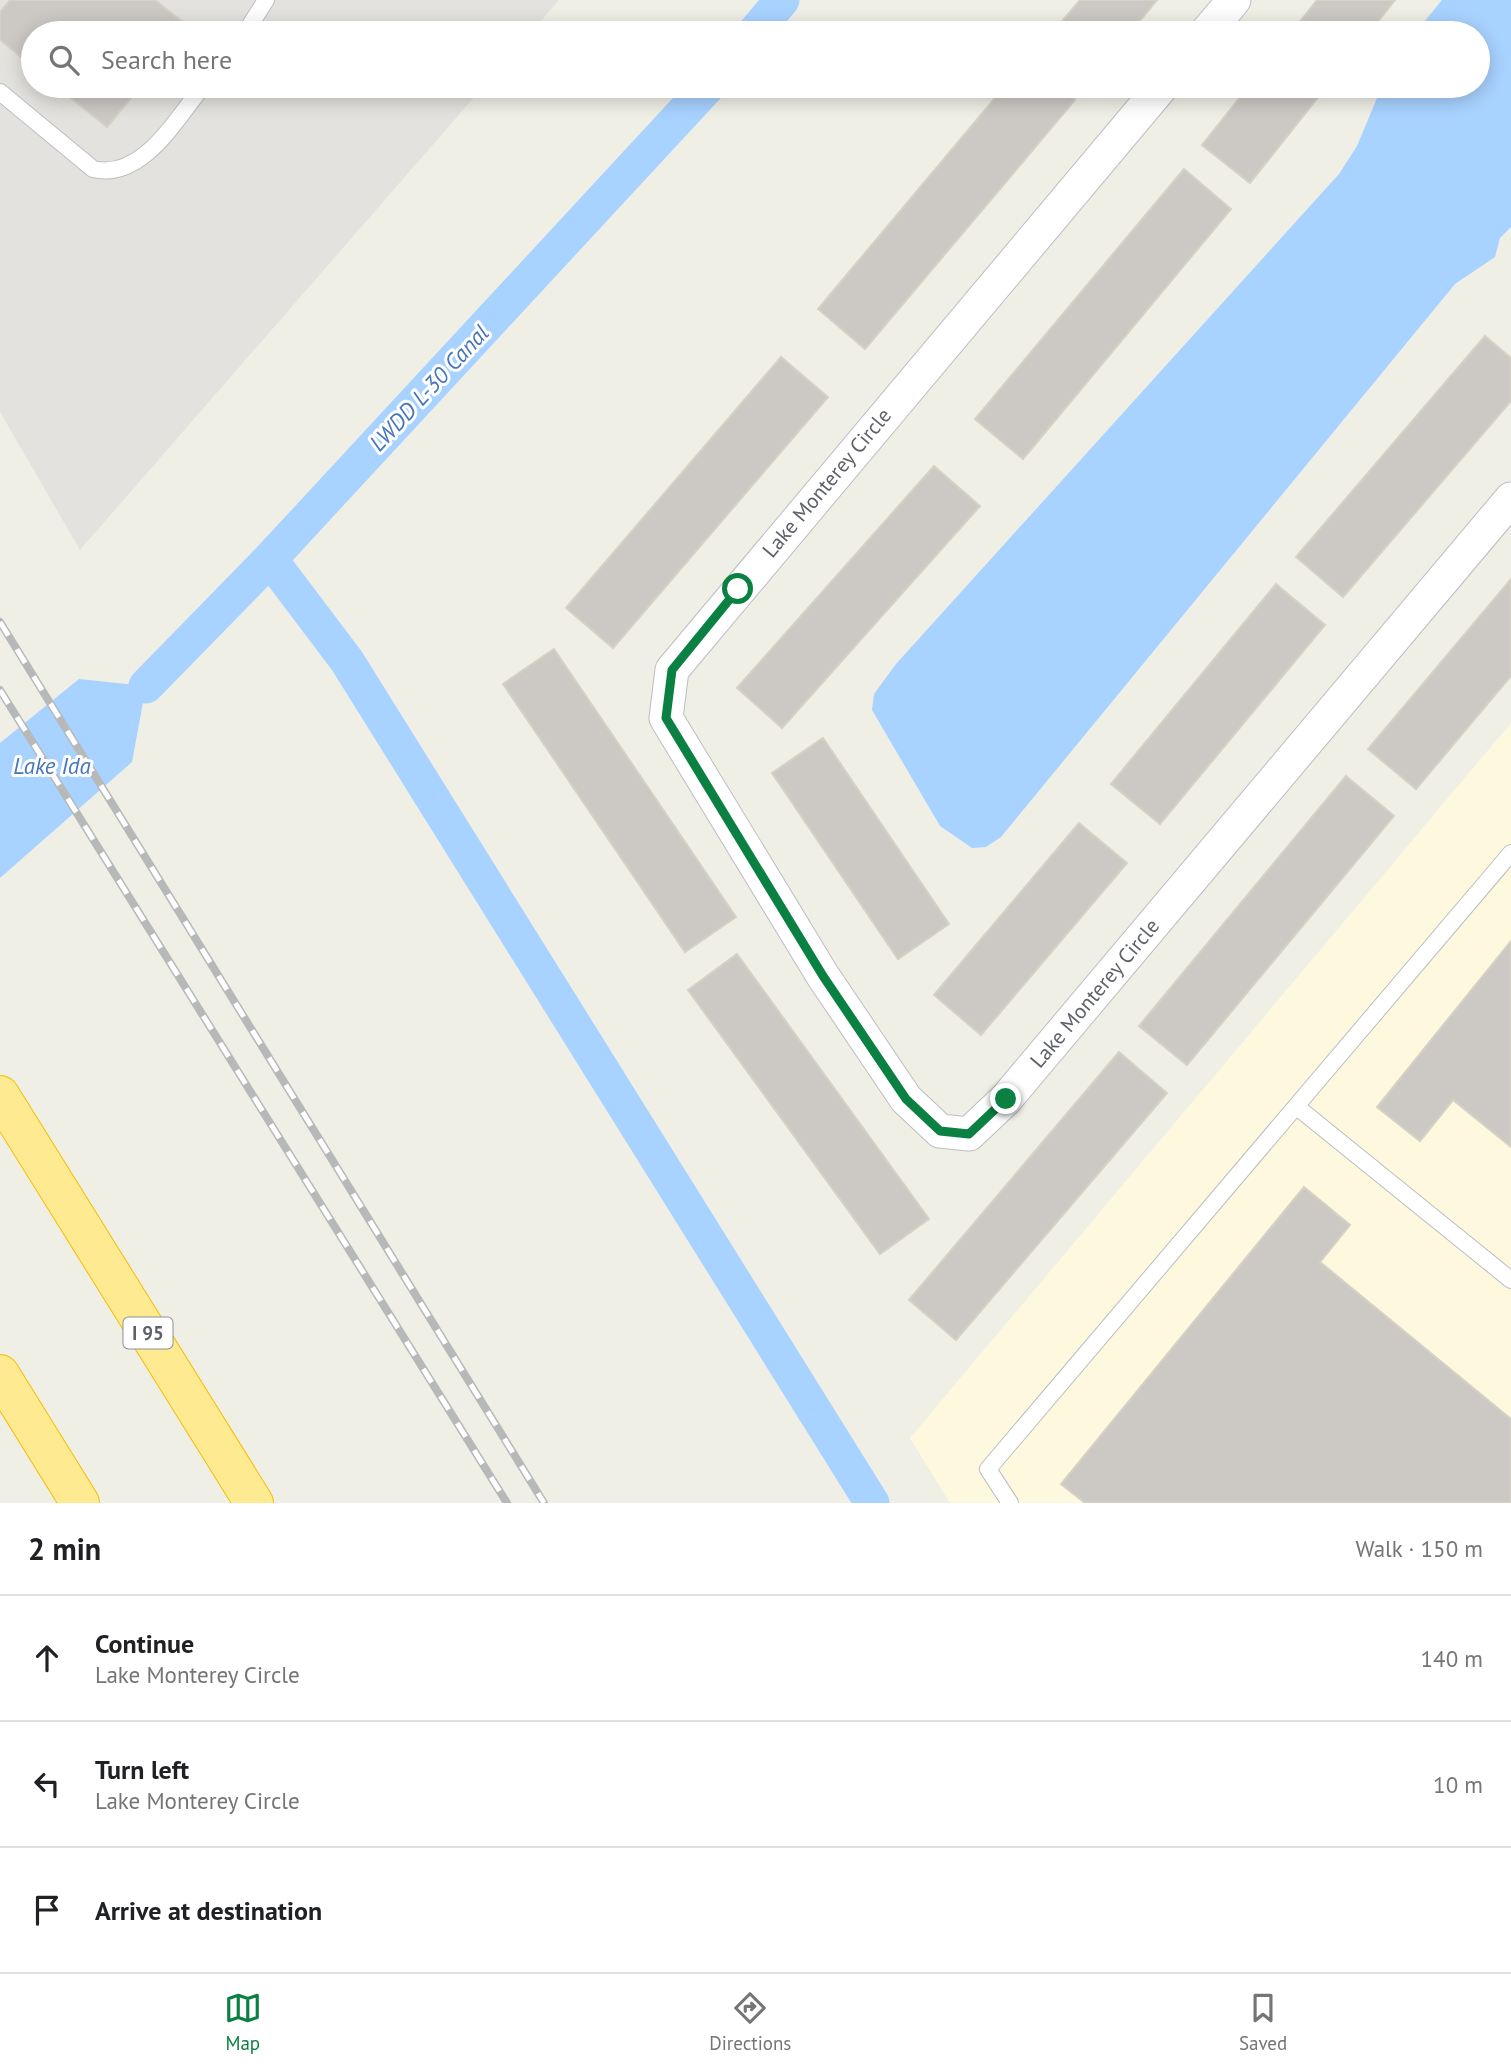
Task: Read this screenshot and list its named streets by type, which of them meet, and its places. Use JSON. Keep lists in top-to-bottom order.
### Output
{
  "streets": {
    "highway": ["I 95"],
    "street": ["Lake Monterey Circle"]
  },
  "water": ["LWDD L-30 Canal", "Lake Ida"],
  "page": {
    "search": "Search here",
    "heading": ["2 min", "Walk · 150 m"],
    "list": [
      ["Continue", "Lake Monterey Circle", "140 m"],
      ["Turn left", "Lake Monterey Circle", "10 m"],
      "Arrive at destination"
    ],
    "nav": ["Map", "Directions", "Saved"]
  }
}
